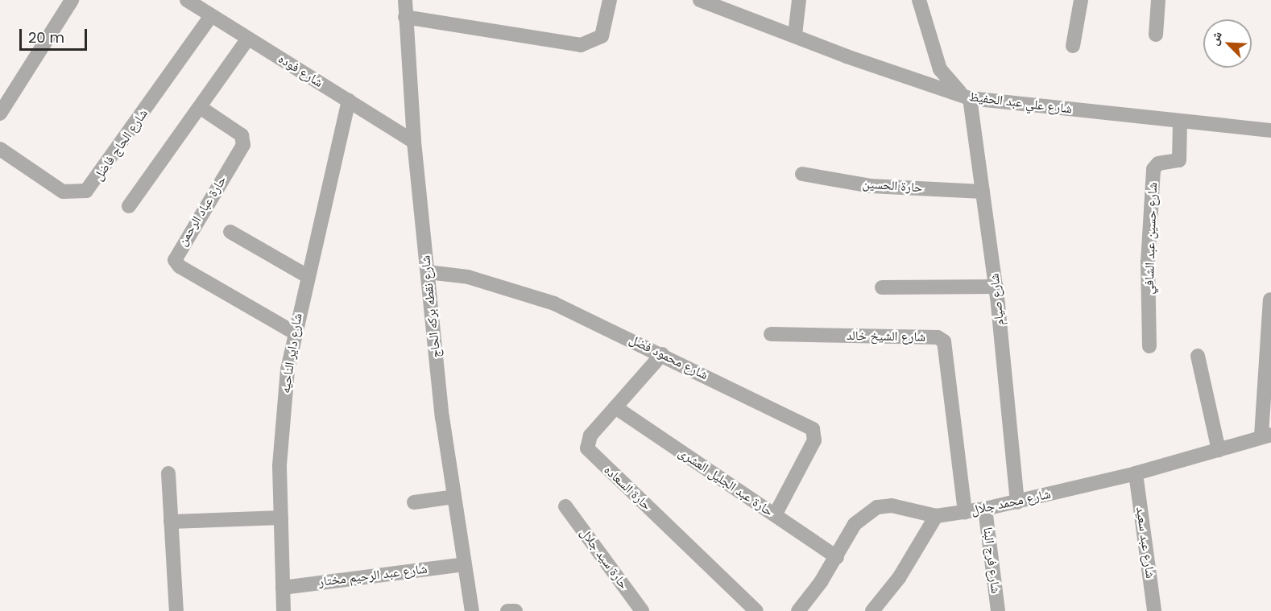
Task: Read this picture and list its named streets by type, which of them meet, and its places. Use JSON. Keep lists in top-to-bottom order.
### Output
{
  "streets": {
    "street": [
      "شارع فوده",
      "شارع علي عبد الحفيظ",
      "شارع الحاج فاضل",
      "حارة الحسين",
      "حارة عباد الرحمن",
      "شارع حسين عبد الشافي",
      "شارع صيام",
      "شارع نقطه بركه الحاج",
      "شارع الشيخ خالد",
      "شارع داير الناحيه",
      "شارع محمود فضل",
      "حارة عبد الجليل العشرى",
      "حارة السعاده",
      "شارع محمد جلال",
      "شارع عبد سعيد",
      "حارة سيد جلال",
      "شارع فرج البنا",
      "شارع عبد الرحيم مختار"
    ]
  },
  "crossings": [
    ["شارع فوده", "شارع الحاج فاضل"],
    ["شارع فوده", "شارع نقطه بركه الحاج"],
    ["شارع فوده", "شارع داير الناحيه"],
    ["شارع علي عبد الحفيظ", "شارع حسين عبد الشافي"],
    ["شارع علي عبد الحفيظ", "شارع صيام"],
    ["حارة الحسين", "شارع صيام"],
    ["حارة عباد الرحمن", "شارع داير الناحيه"],
    ["شارع صيام", "شارع محمد جلال"],
    ["شارع نقطه بركه الحاج", "شارع محمود فضل"],
    ["شارع نقطه بركه الحاج", "شارع عبد الرحيم مختار"],
    ["شارع الشيخ خالد", "شارع محمد جلال"],
    ["شارع داير الناحيه", "شارع عبد الرحيم مختار"],
    ["شارع محمود فضل", "حارة عبد الجليل العشرى"],
    ["شارع محمود فضل", "حارة السعاده"],
    ["حارة عبد الجليل العشرى", "حارة السعاده"],
    ["حارة عبد الجليل العشرى", "شارع محمد جلال"],
    ["شارع محمد جلال", "شارع عبد سعيد"],
    ["شارع محمد جلال", "شارع فرج البنا"]
  ],
  "scale_bar": "20 m",
  "north": "top left"
}
